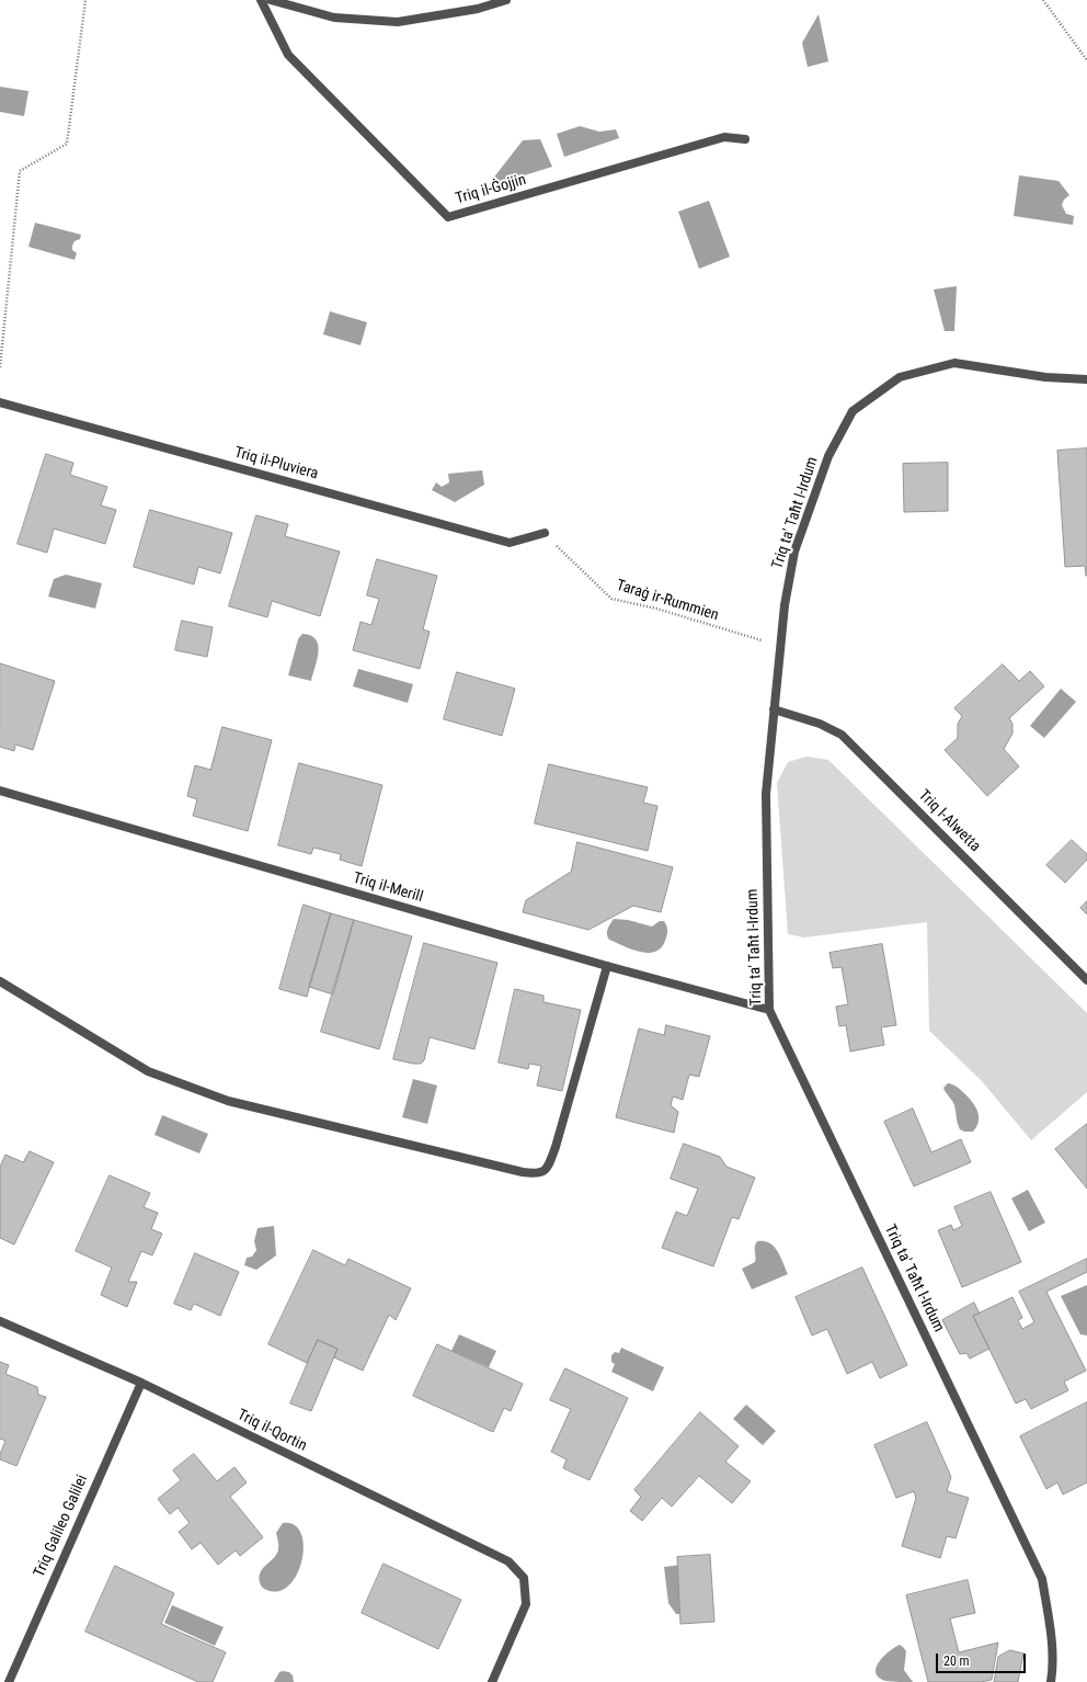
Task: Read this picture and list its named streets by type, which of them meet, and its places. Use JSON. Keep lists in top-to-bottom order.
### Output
{
  "streets": {
    "street": [
      "Triq il-Ġojjin",
      "Triq il-Pluviera",
      "Triq ta' Taħt l-Irdum",
      "Triq l-Alwetta",
      "Triq il-Merill",
      "Triq il-Qortin",
      "Triq Galileo Galilei"
    ],
    "path": ["Taraġ ir-Rummien"]
  },
  "crossings": [
    ["Triq il-Pluviera", "Taraġ ir-Rummien"],
    ["Triq ta' Taħt l-Irdum", "Taraġ ir-Rummien"],
    ["Triq ta' Taħt l-Irdum", "Triq l-Alwetta"],
    ["Triq ta' Taħt l-Irdum", "Triq il-Merill"],
    ["Triq il-Qortin", "Triq Galileo Galilei"]
  ],
  "scale_bar": "20 m"
}
